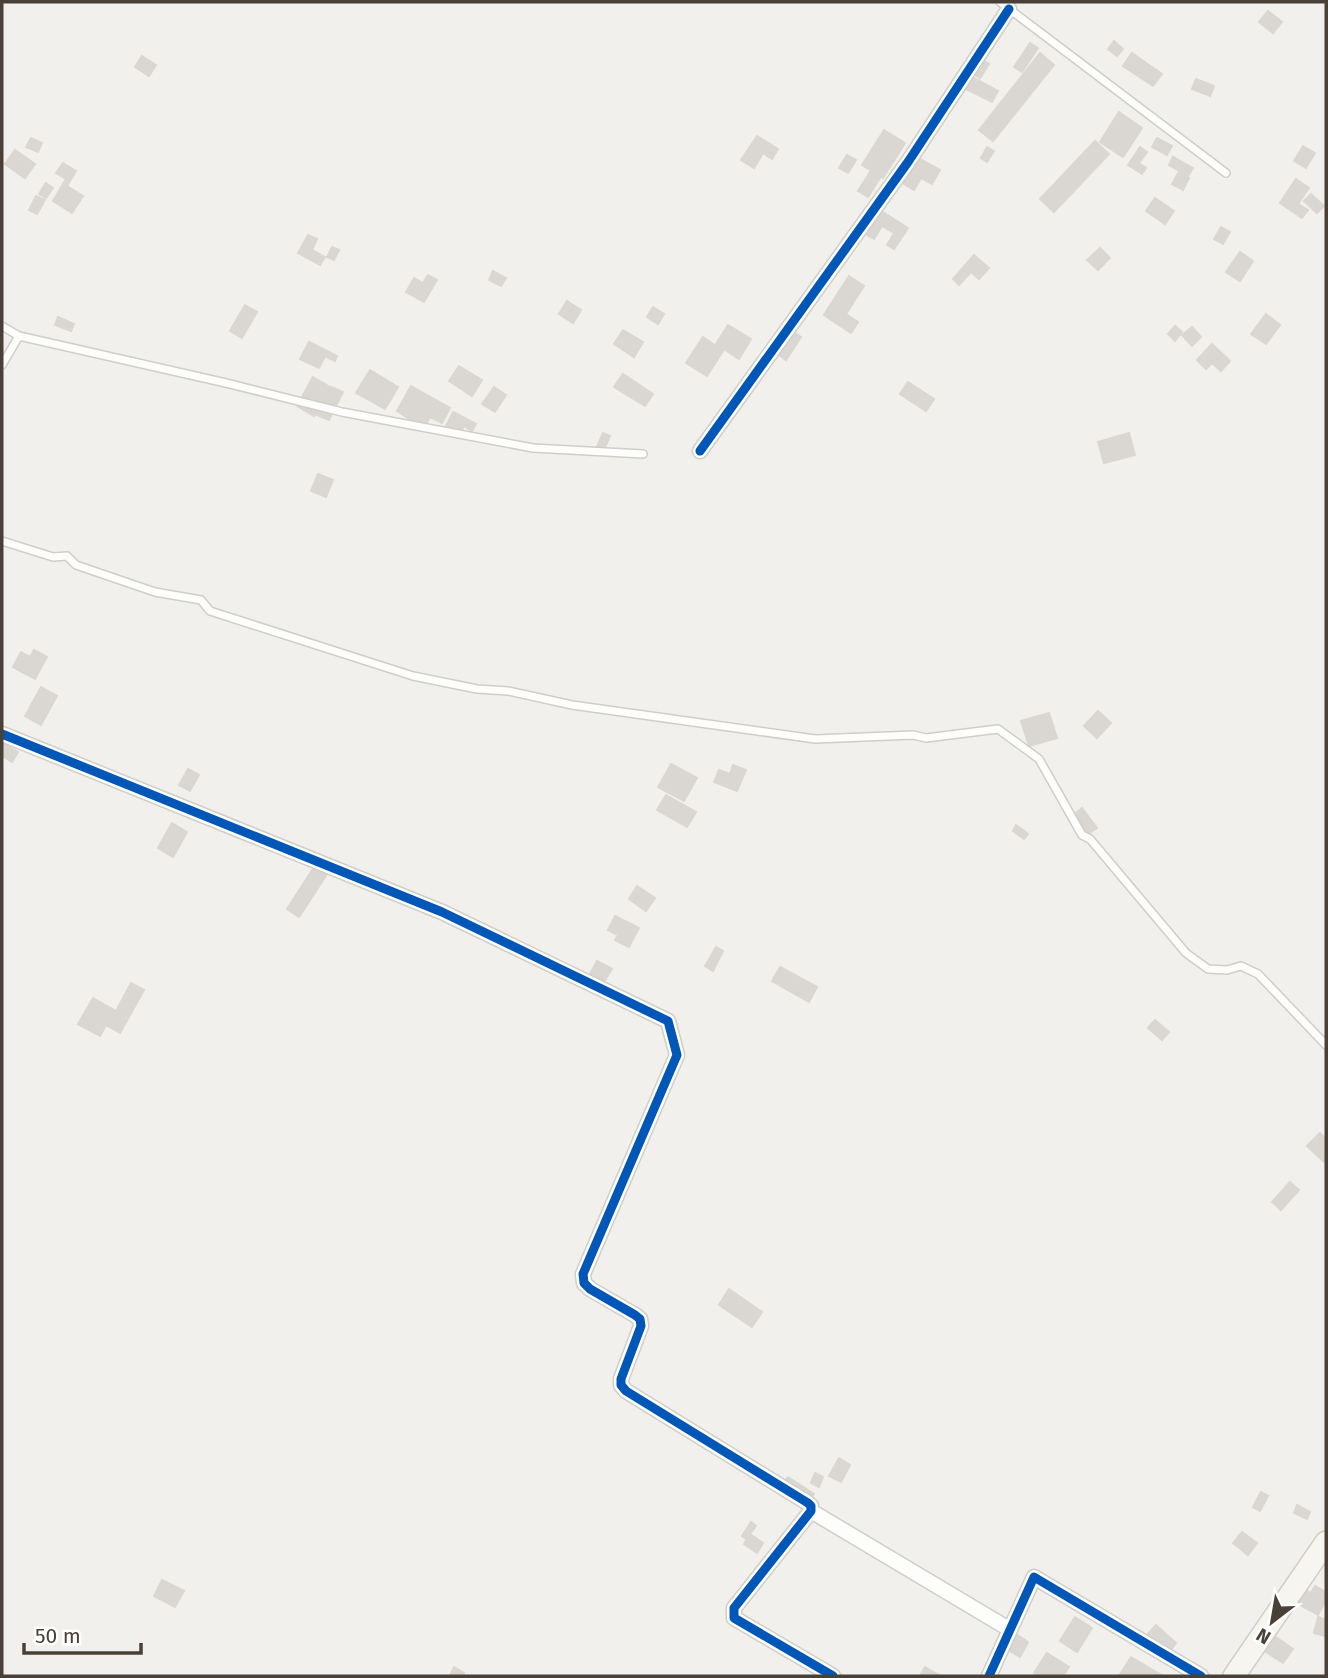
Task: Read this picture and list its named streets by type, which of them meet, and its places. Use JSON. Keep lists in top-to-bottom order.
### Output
{
  "scale_bar": "50 m",
  "north": "bottom left"
}
